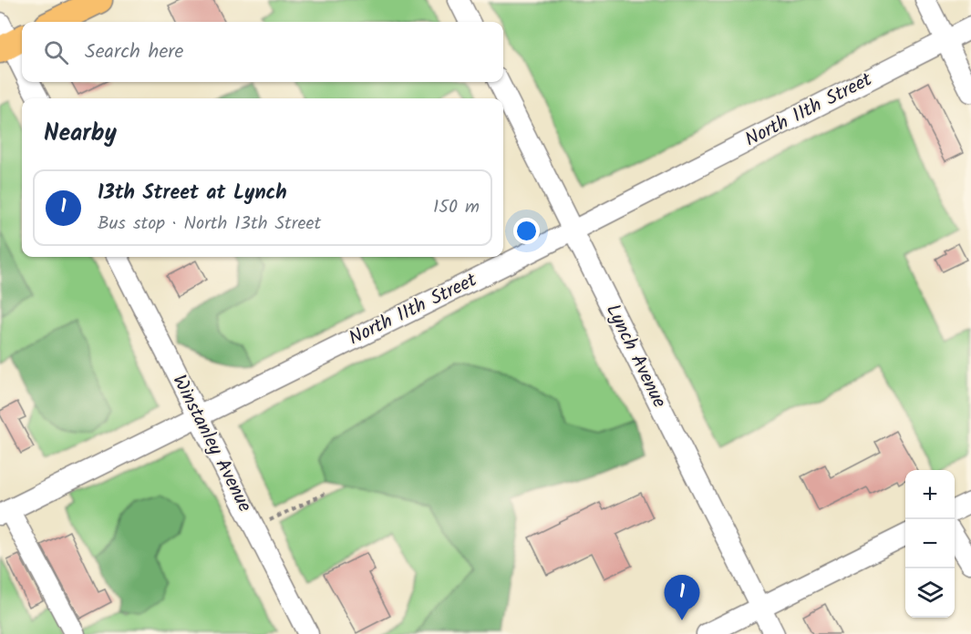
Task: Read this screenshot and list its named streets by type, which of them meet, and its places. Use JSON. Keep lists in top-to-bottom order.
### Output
{
  "streets": {
    "street": ["North 11th Street", "Lynch Avenue", "Winstanley Avenue"]
  },
  "crossings": [
    ["North 11th Street", "Lynch Avenue"],
    ["North 11th Street", "Winstanley Avenue"]
  ],
  "page": {
    "search": "Search here",
    "heading": "Nearby",
    "list": [
      {
        "mark": "1",
        "name": "13th Street at Lynch",
        "note": "Bus stop · North 13th Street",
        "value": "150 m"
      }
    ],
    "map_buttons": ["+", "−"],
    "pins": "1"
  }
}
